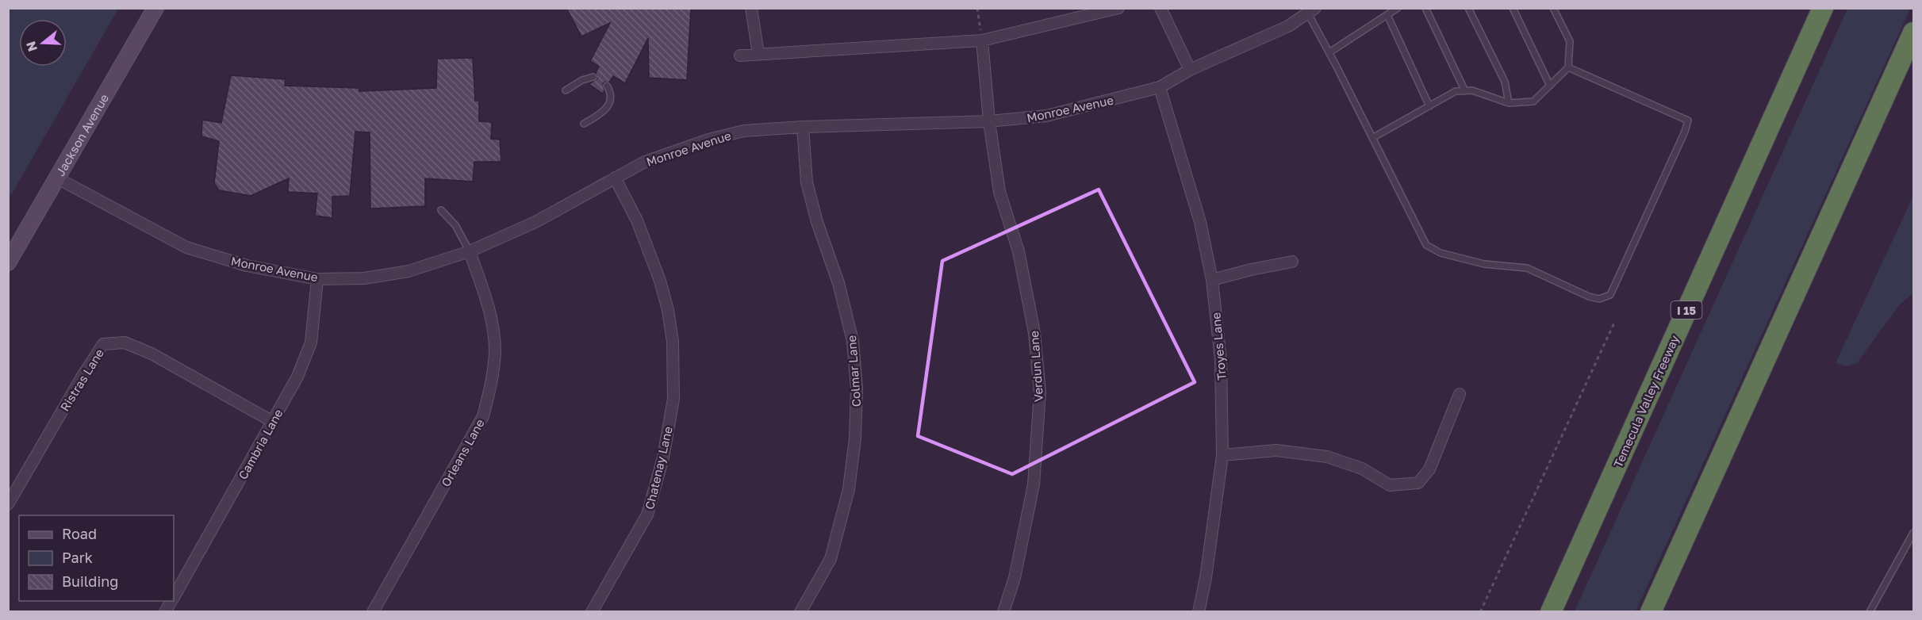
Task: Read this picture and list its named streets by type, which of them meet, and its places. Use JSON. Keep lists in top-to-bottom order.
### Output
{
  "streets": {
    "highway": ["I 15", "Temecula Valley Freeway"],
    "main road": ["Jackson Avenue"],
    "street": [
      "Monroe Avenue",
      "Troyes Lane",
      "Verdun Lane",
      "Colmar Lane",
      "Ristras Lane",
      "Cambria Lane",
      "Orleans Lane",
      "Chatenay Lane"
    ]
  },
  "crossings": [
    ["Monroe Avenue", "Jackson Avenue"],
    ["Monroe Avenue", "Troyes Lane"],
    ["Monroe Avenue", "Verdun Lane"],
    ["Monroe Avenue", "Colmar Lane"],
    ["Monroe Avenue", "Cambria Lane"],
    ["Monroe Avenue", "Orleans Lane"],
    ["Monroe Avenue", "Chatenay Lane"],
    ["Ristras Lane", "Cambria Lane"]
  ],
  "legend": ["Road", "Park", "Building"],
  "north": "left"
}
